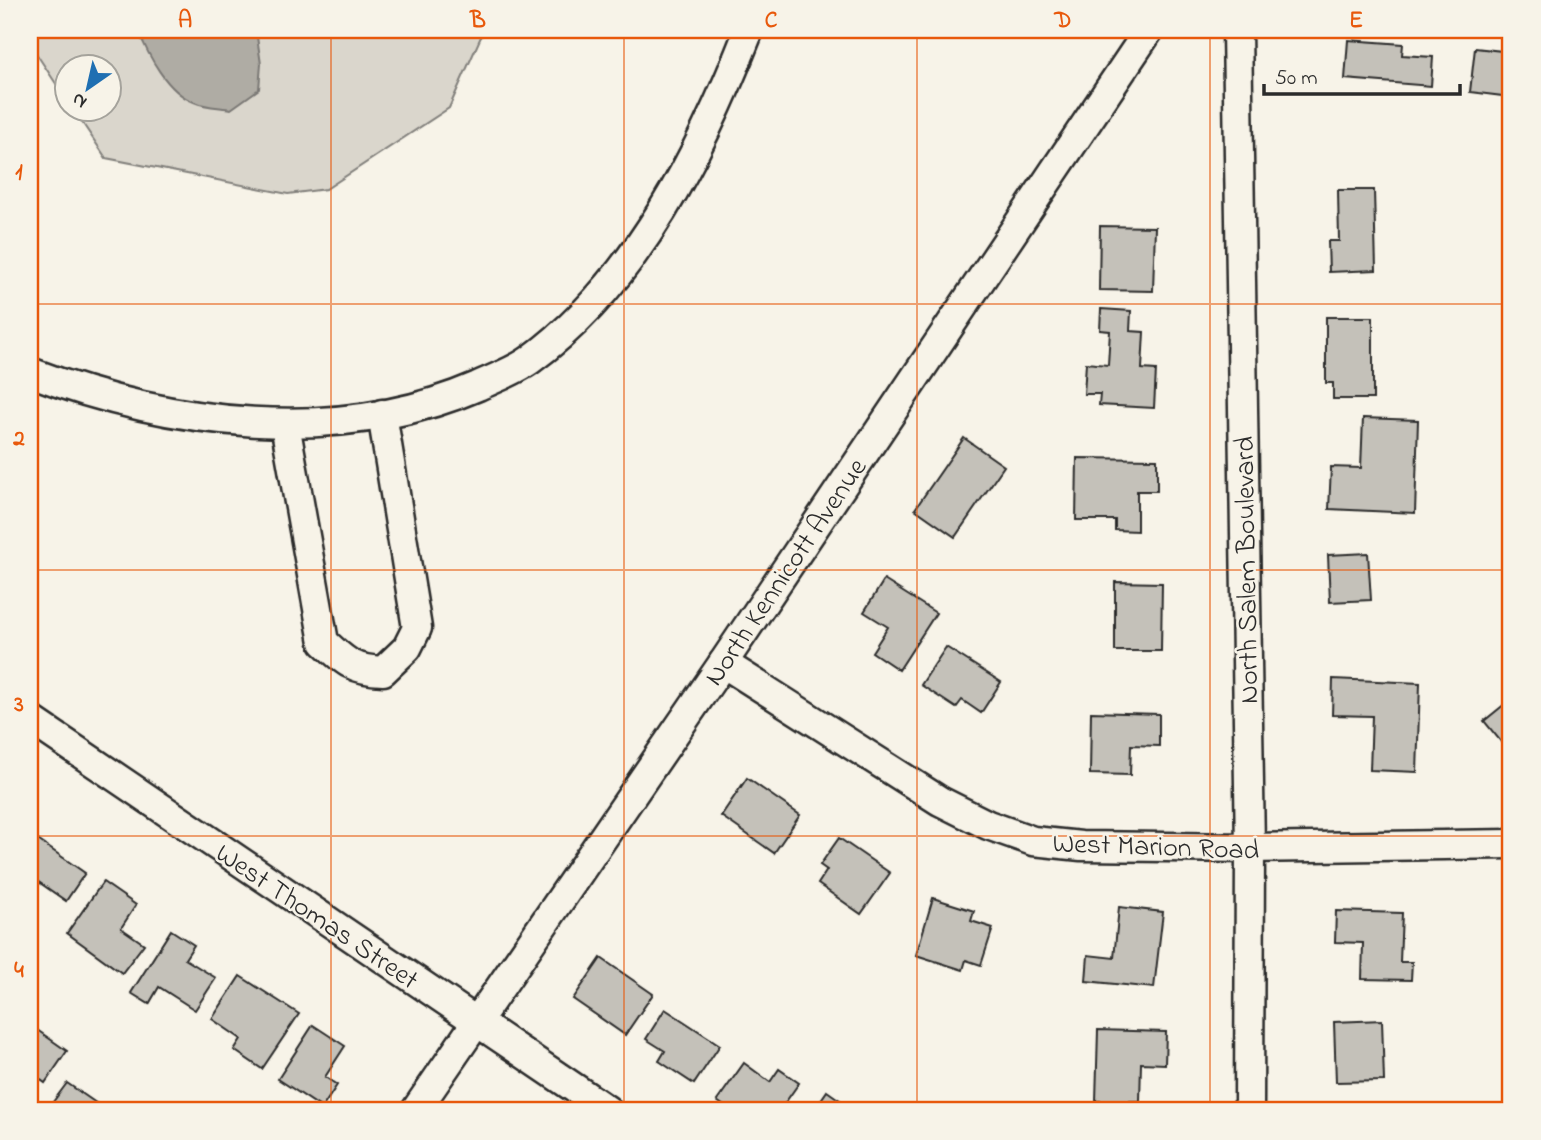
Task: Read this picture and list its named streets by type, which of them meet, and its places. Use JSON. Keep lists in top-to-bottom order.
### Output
{
  "streets": {
    "street": [
      "North Salem Boulevard",
      "North Kennicott Avenue",
      "West Marion Road",
      "West Thomas Street"
    ]
  },
  "crossings": [
    ["North Salem Boulevard", "West Marion Road"],
    ["North Kennicott Avenue", "West Marion Road"],
    ["North Kennicott Avenue", "West Thomas Street"]
  ],
  "scale_bar": "50 m",
  "north": "bottom left",
  "grid": {
    "columns": [
      "A",
      "B",
      "C",
      "D",
      "E"
    ],
    "rows": [
      "1",
      "2",
      "3",
      "4"
    ]
  }
}
